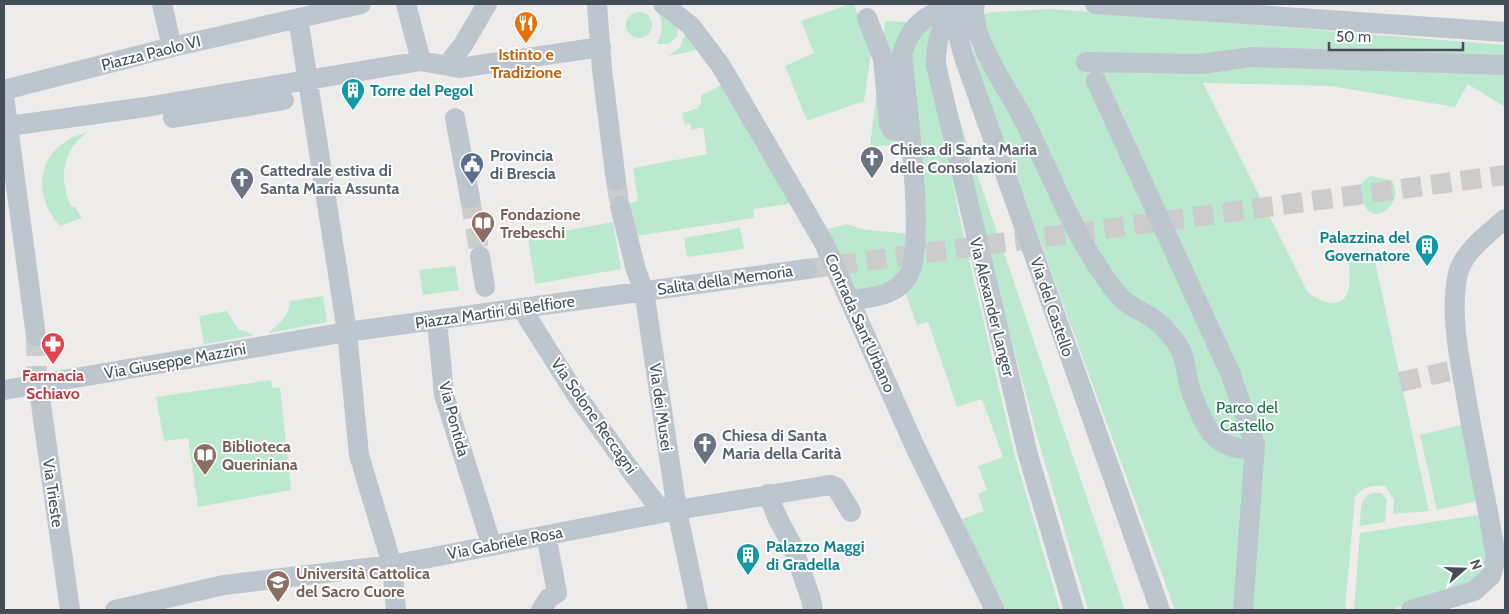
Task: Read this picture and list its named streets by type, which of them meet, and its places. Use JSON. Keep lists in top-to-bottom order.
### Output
{
  "streets": {
    "street": [
      "Piazza Paolo VI",
      "Salita della Memoria",
      "Via Alexander Langer",
      "Via del Castello",
      "Piazza Martiri di Belfiore",
      "Contrada Sant'Urbano",
      "Via Giuseppe Mazzini",
      "Via dei Musei",
      "Via Solone Reccagni",
      "Via Pontida",
      "Via Trieste",
      "Via Gabriele Rosa"
    ]
  },
  "crossings": [
    ["Salita della Memoria", "Piazza Martiri di Belfiore"],
    ["Salita della Memoria", "Via dei Musei"],
    ["Via Alexander Langer", "Via del Castello"],
    ["Piazza Martiri di Belfiore", "Via Giuseppe Mazzini"],
    ["Piazza Martiri di Belfiore", "Via dei Musei"],
    ["Piazza Martiri di Belfiore", "Via Solone Reccagni"],
    ["Piazza Martiri di Belfiore", "Via Pontida"],
    ["Via Giuseppe Mazzini", "Via Trieste"],
    ["Via dei Musei", "Via Solone Reccagni"],
    ["Via dei Musei", "Via Gabriele Rosa"],
    ["Via Solone Reccagni", "Via Gabriele Rosa"],
    ["Via Pontida", "Via Gabriele Rosa"]
  ],
  "parks": ["Parco del Castello"],
  "places": {
    "restaurant": ["Istinto e Tradizione"],
    "building": ["Torre del Pegol", "Palazzina del Governatore", "Palazzo Maggi di Gradella"],
    "church": ["Chiesa di Santa Maria delle Consolazioni", "Cattedrale estiva di Santa Maria Assunta", "Chiesa di Santa Maria della Carità"],
    "public building": ["Provincia di Brescia"],
    "library": ["Fondazione Trebeschi", "Biblioteca Queriniana"],
    "pharmacy": ["Farmacia Schiavo"],
    "school or university": ["Università Cattolica del Sacro Cuore"]
  },
  "scale_bar": "50 m",
  "north": "right"
}
